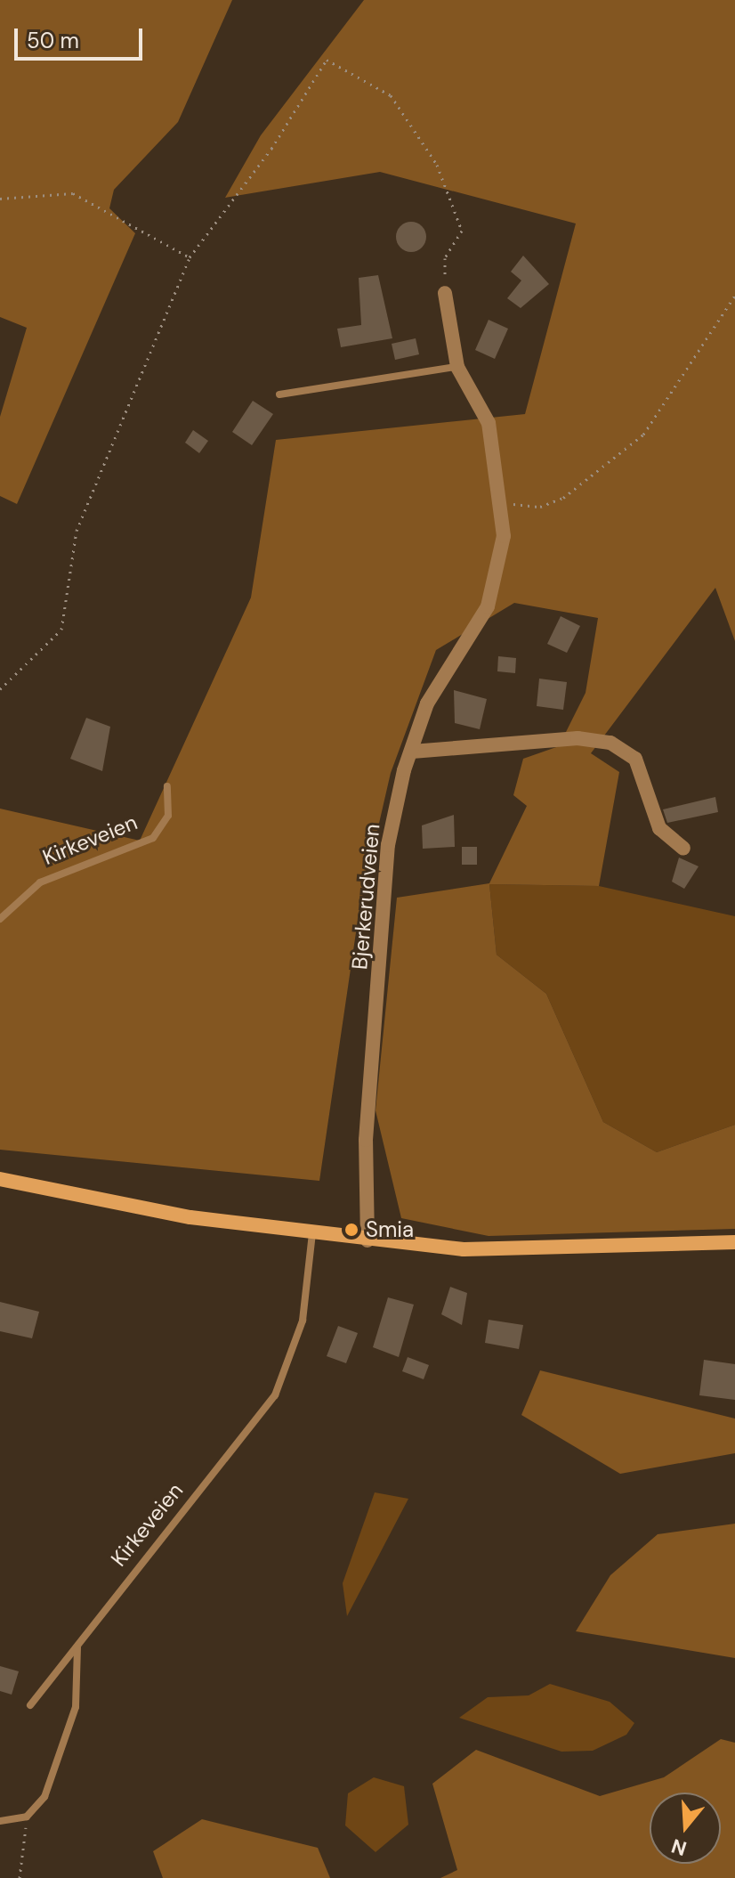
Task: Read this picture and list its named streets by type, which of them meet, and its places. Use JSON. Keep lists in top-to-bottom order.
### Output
{
  "streets": {
    "street": ["Bjerkerudveien"],
    "lane": ["Kirkeveien"]
  },
  "places": ["Smia"],
  "scale_bar": "50 m",
  "north": "bottom"
}
